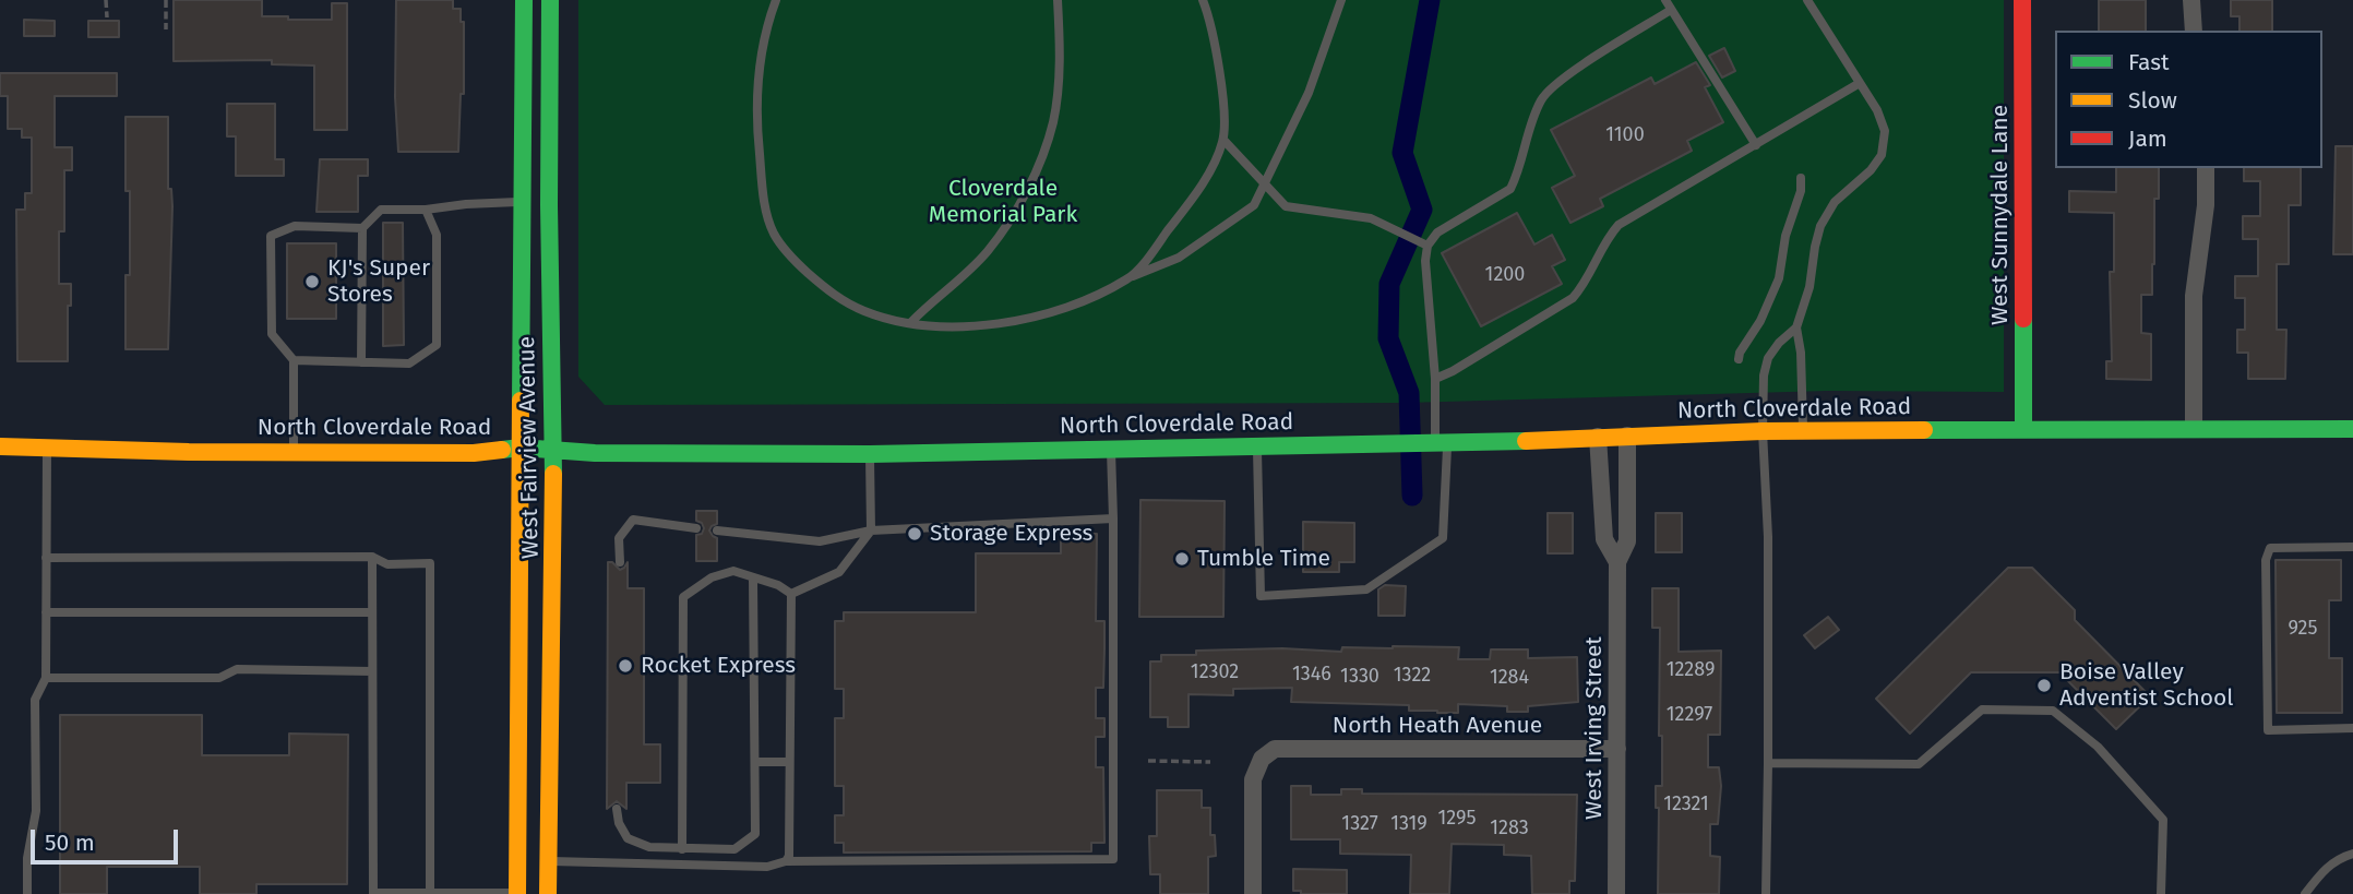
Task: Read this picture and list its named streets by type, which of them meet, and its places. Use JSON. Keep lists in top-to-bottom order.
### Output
{
  "streets": {
    "main road": ["West Sunnydale Lane", "North Cloverdale Road", "West Fairview Avenue"],
    "street": ["North Heath Avenue", "West Irving Street"]
  },
  "crossings": [
    ["West Sunnydale Lane", "North Cloverdale Road"],
    ["North Cloverdale Road", "West Fairview Avenue"],
    ["North Cloverdale Road", "West Irving Street"],
    ["North Heath Avenue", "West Irving Street"]
  ],
  "parks": ["Cloverdale Memorial Park"],
  "places": [
    "KJ's Super Stores",
    "Storage Express",
    "Tumble Time",
    "Rocket Express",
    "Boise Valley Adventist School"
  ],
  "house_numbers": [
    "1100",
    "1200",
    "925",
    "12289",
    "12302",
    "1346",
    "1322",
    "1330",
    "1284",
    "12297",
    "12321",
    "1295",
    "1327",
    "1319",
    "1283"
  ],
  "legend": ["Fast", "Slow", "Jam"],
  "scale_bar": "50 m"
}
